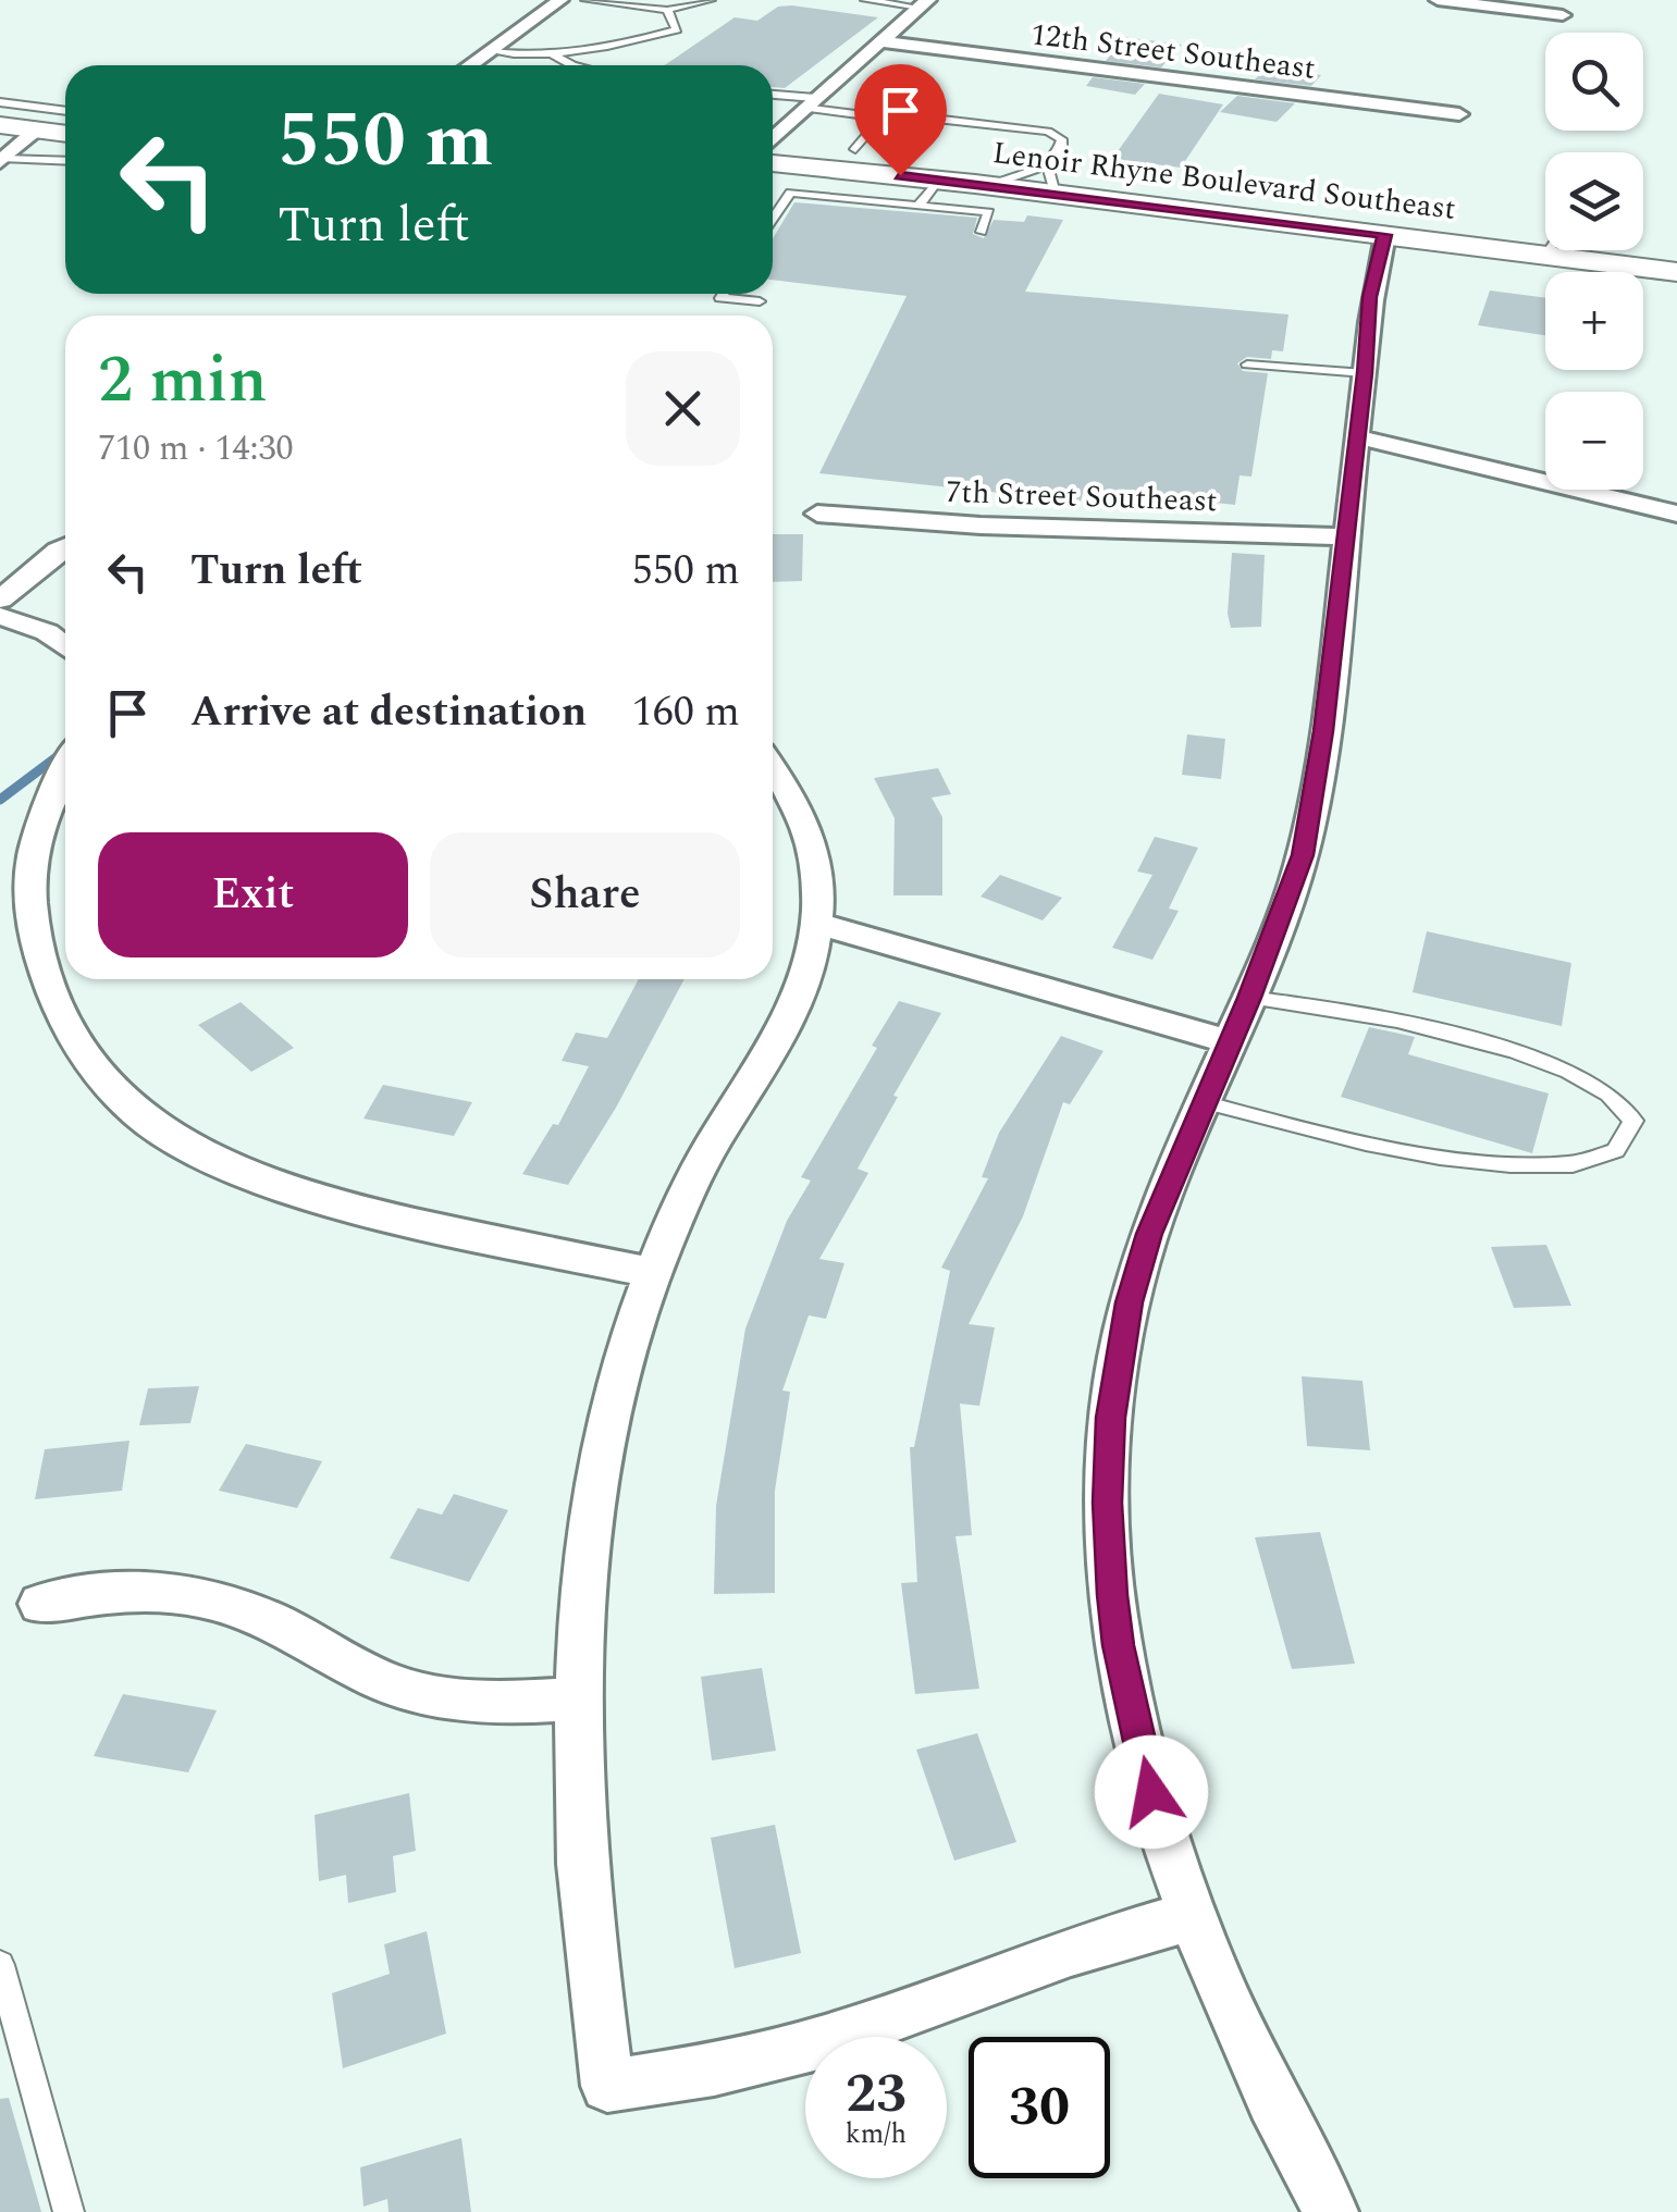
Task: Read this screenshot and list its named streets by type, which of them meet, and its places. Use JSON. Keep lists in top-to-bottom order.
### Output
{
  "streets": {
    "main road": ["Lenoir Rhyne Boulevard Southeast"],
    "street": ["12th Street Southeast", "7th Street Southeast"]
  },
  "page": {
    "map_buttons": ["+", "−"],
    "turn": ["550 m", "Turn left"],
    "heading": ["2 min", "710 m · 14:30"],
    "list": [
      {
        "name": "Turn left",
        "value": "550 m"
      },
      {
        "name": "Arrive at destination",
        "value": "160 m"
      }
    ],
    "buttons": ["Exit", "Share"],
    "speed": "23 km/h",
    "limit": "30"
  }
}
